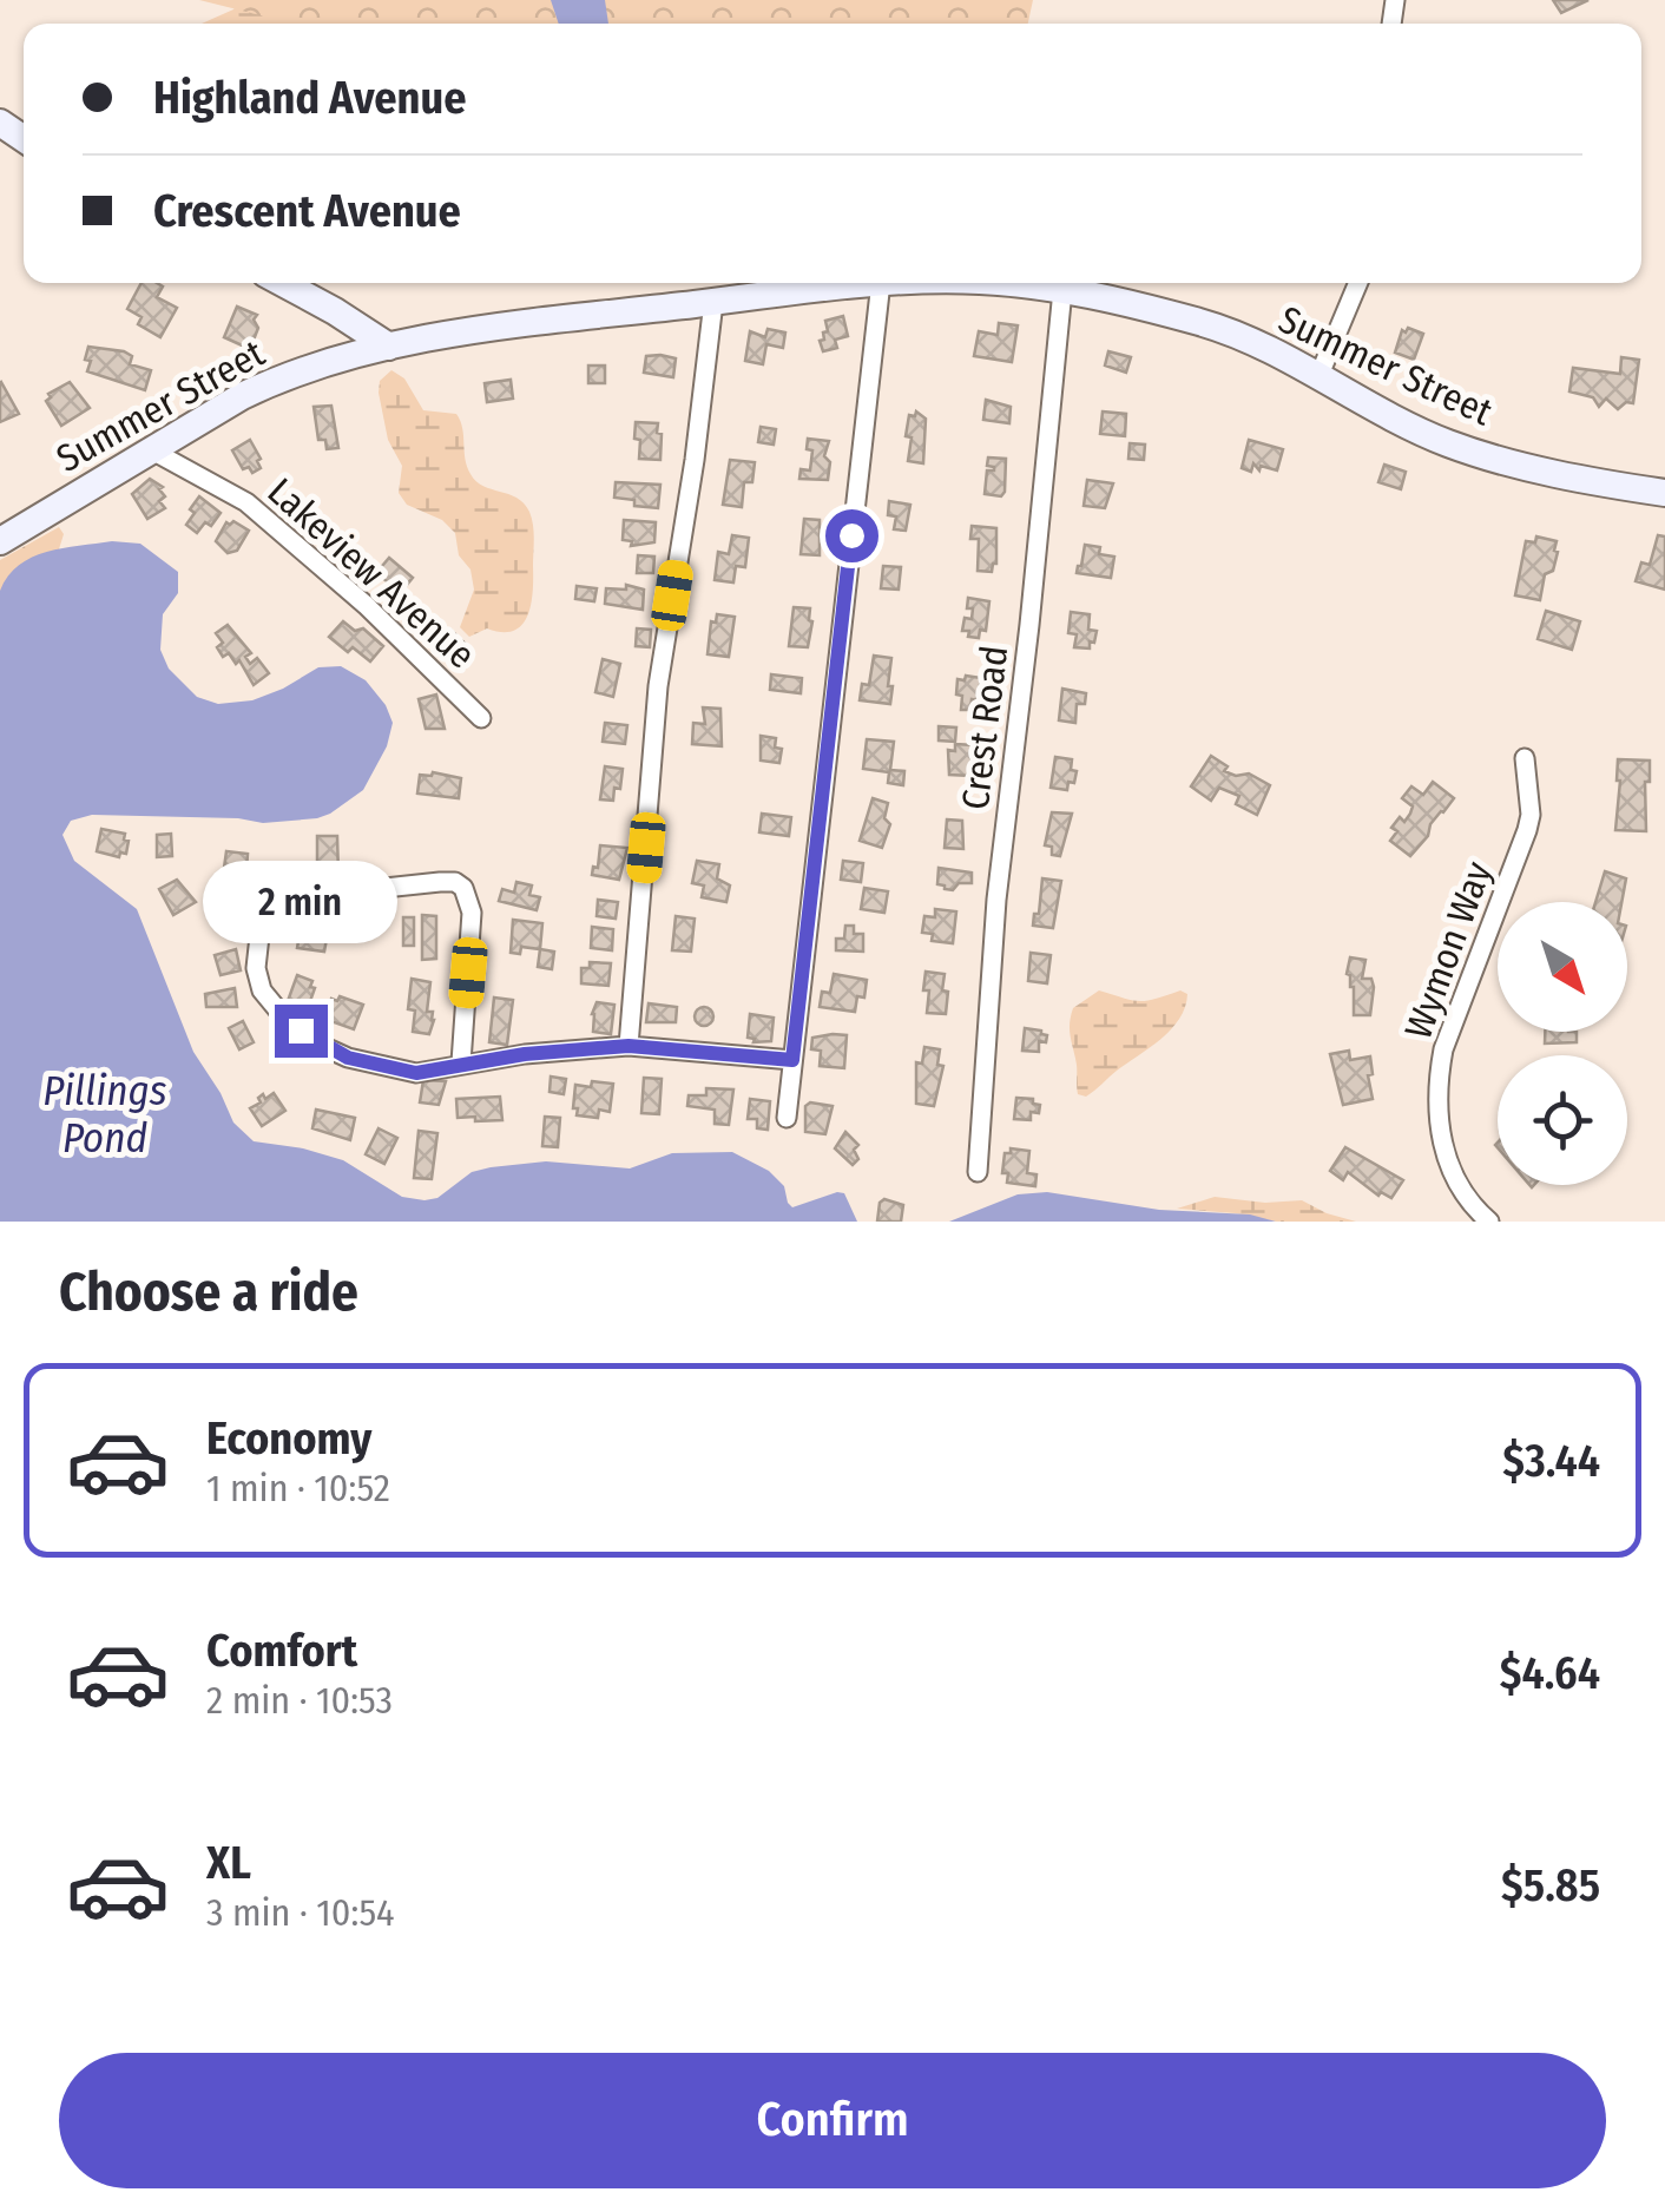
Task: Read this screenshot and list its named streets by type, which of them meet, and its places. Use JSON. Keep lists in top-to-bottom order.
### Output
{
  "streets": {
    "main road": ["Summer Street"],
    "street": ["Lakeview Avenue", "Crest Road", "Wymon Way"]
  },
  "crossings": [
    ["Summer Street", "Lakeview Avenue"],
    ["Summer Street", "Crest Road"]
  ],
  "water": ["Pillings Pond"],
  "north": "bottom right",
  "page": {
    "banner": ["Highland Avenue", "Crescent Avenue"],
    "bubble": "2 min",
    "heading": "Choose a ride",
    "list": [
      {
        "name": "Economy",
        "note": "1 min · 10:52",
        "value": "$3.44"
      },
      {
        "name": "Comfort",
        "note": "2 min · 10:53",
        "value": "$4.64"
      },
      {
        "name": "XL",
        "note": "3 min · 10:54",
        "value": "$5.85"
      }
    ],
    "buttons": "Confirm"
  }
}
